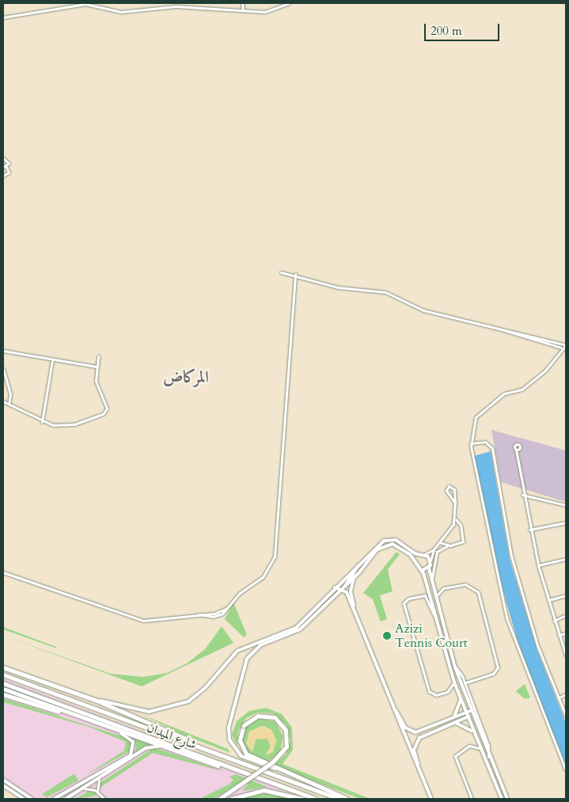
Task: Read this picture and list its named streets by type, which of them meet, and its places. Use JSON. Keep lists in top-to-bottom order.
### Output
{
  "streets": {
    "main road": ["شارع الميدان"]
  },
  "districts": ["المركاض"],
  "places": ["Azizi Tennis Court"],
  "scale_bar": "200 m"
}
